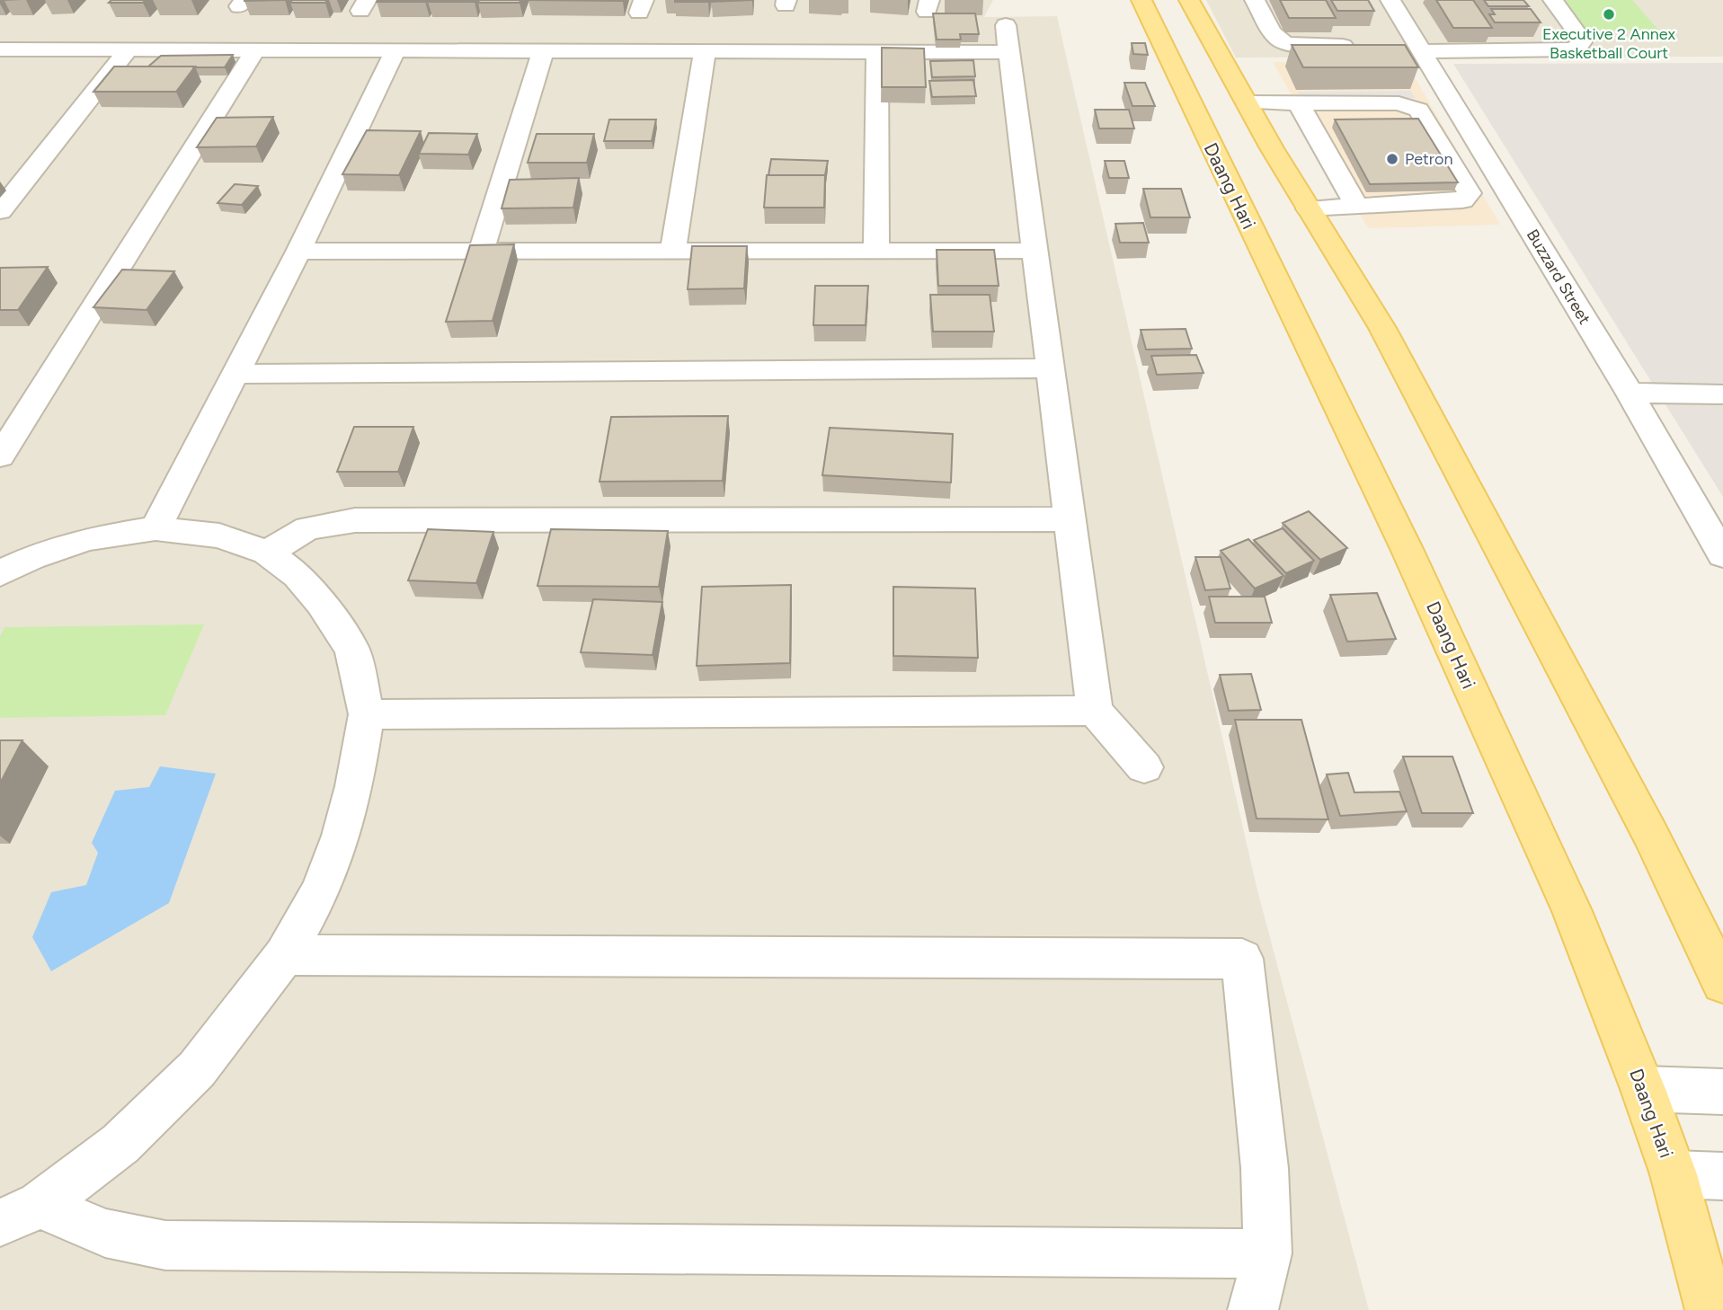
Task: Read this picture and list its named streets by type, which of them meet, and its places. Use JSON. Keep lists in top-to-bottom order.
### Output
{
  "streets": {
    "main road": ["Daang Hari"],
    "street": ["Buzzard Street"]
  },
  "places": ["Executive 2 Annex Basketball Court", "Petron"]
}
